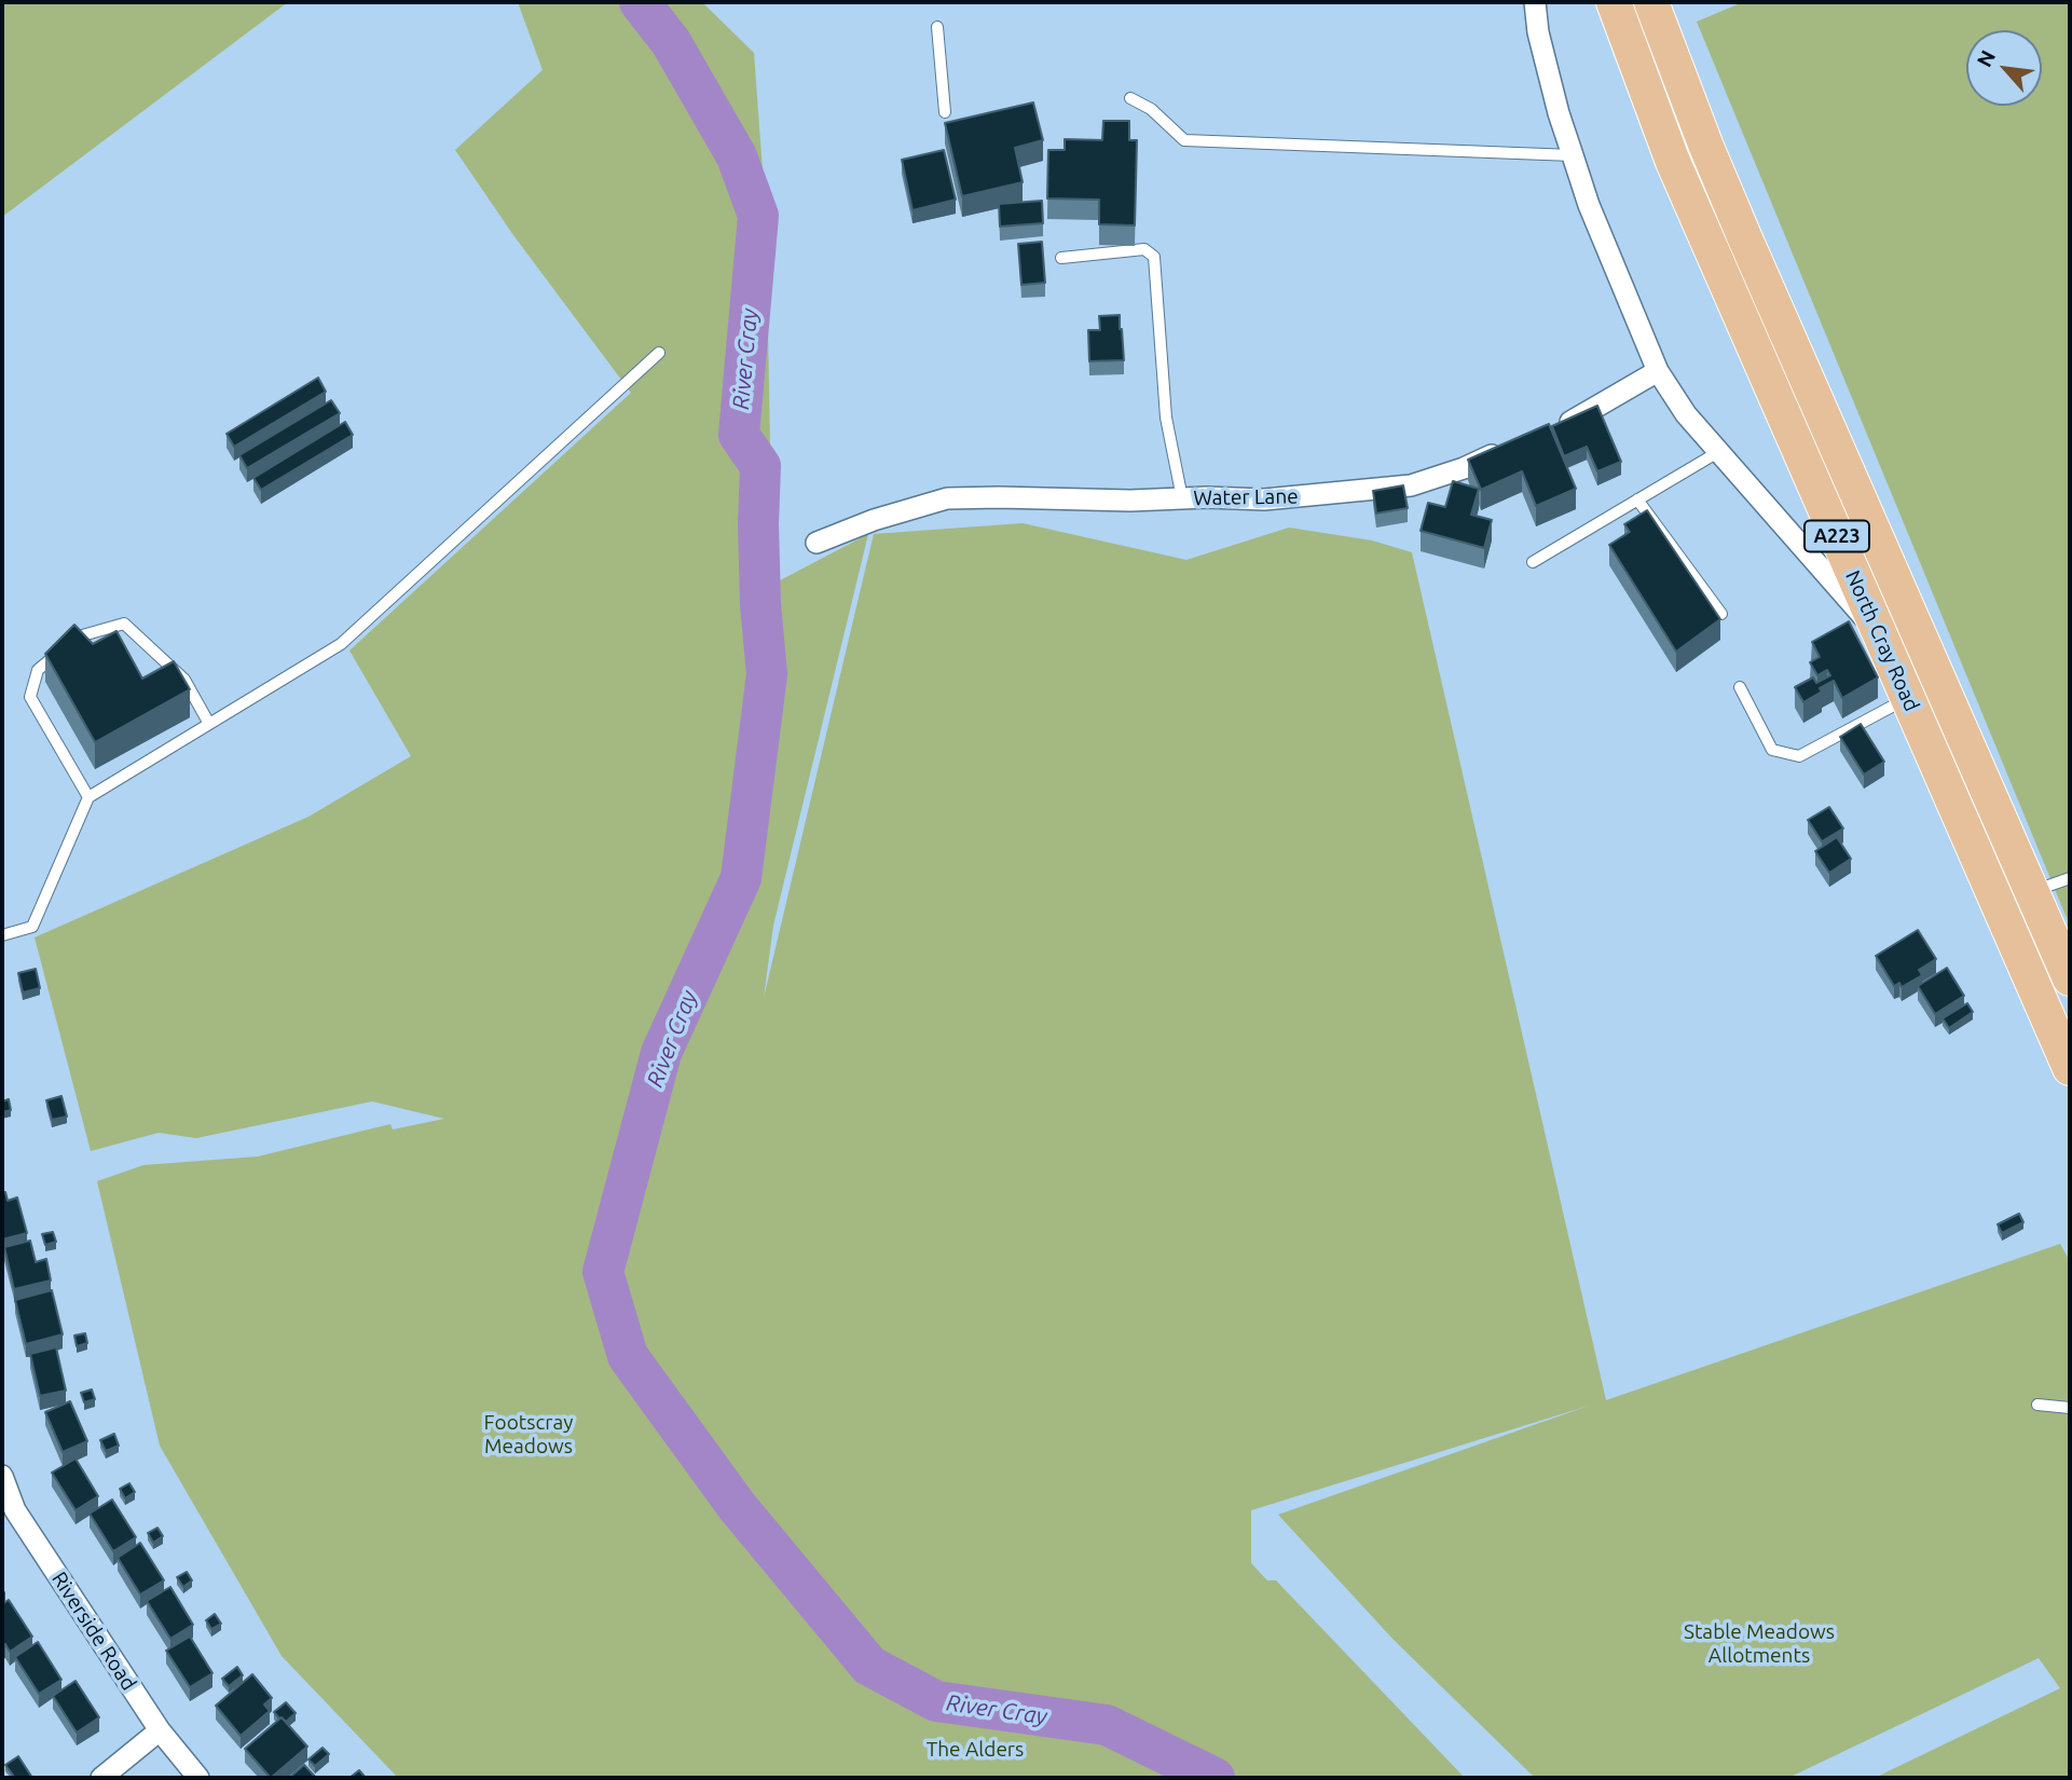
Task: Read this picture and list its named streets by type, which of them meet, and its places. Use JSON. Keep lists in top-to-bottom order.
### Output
{
  "streets": {
    "main road": ["A223", "North Cray Road"],
    "street": ["Water Lane", "Riverside Road"]
  },
  "water": ["River Cray"],
  "parks": ["Footscray Meadows", "Stable Meadows Allotments", "The Alders"],
  "north": "top left"
}
